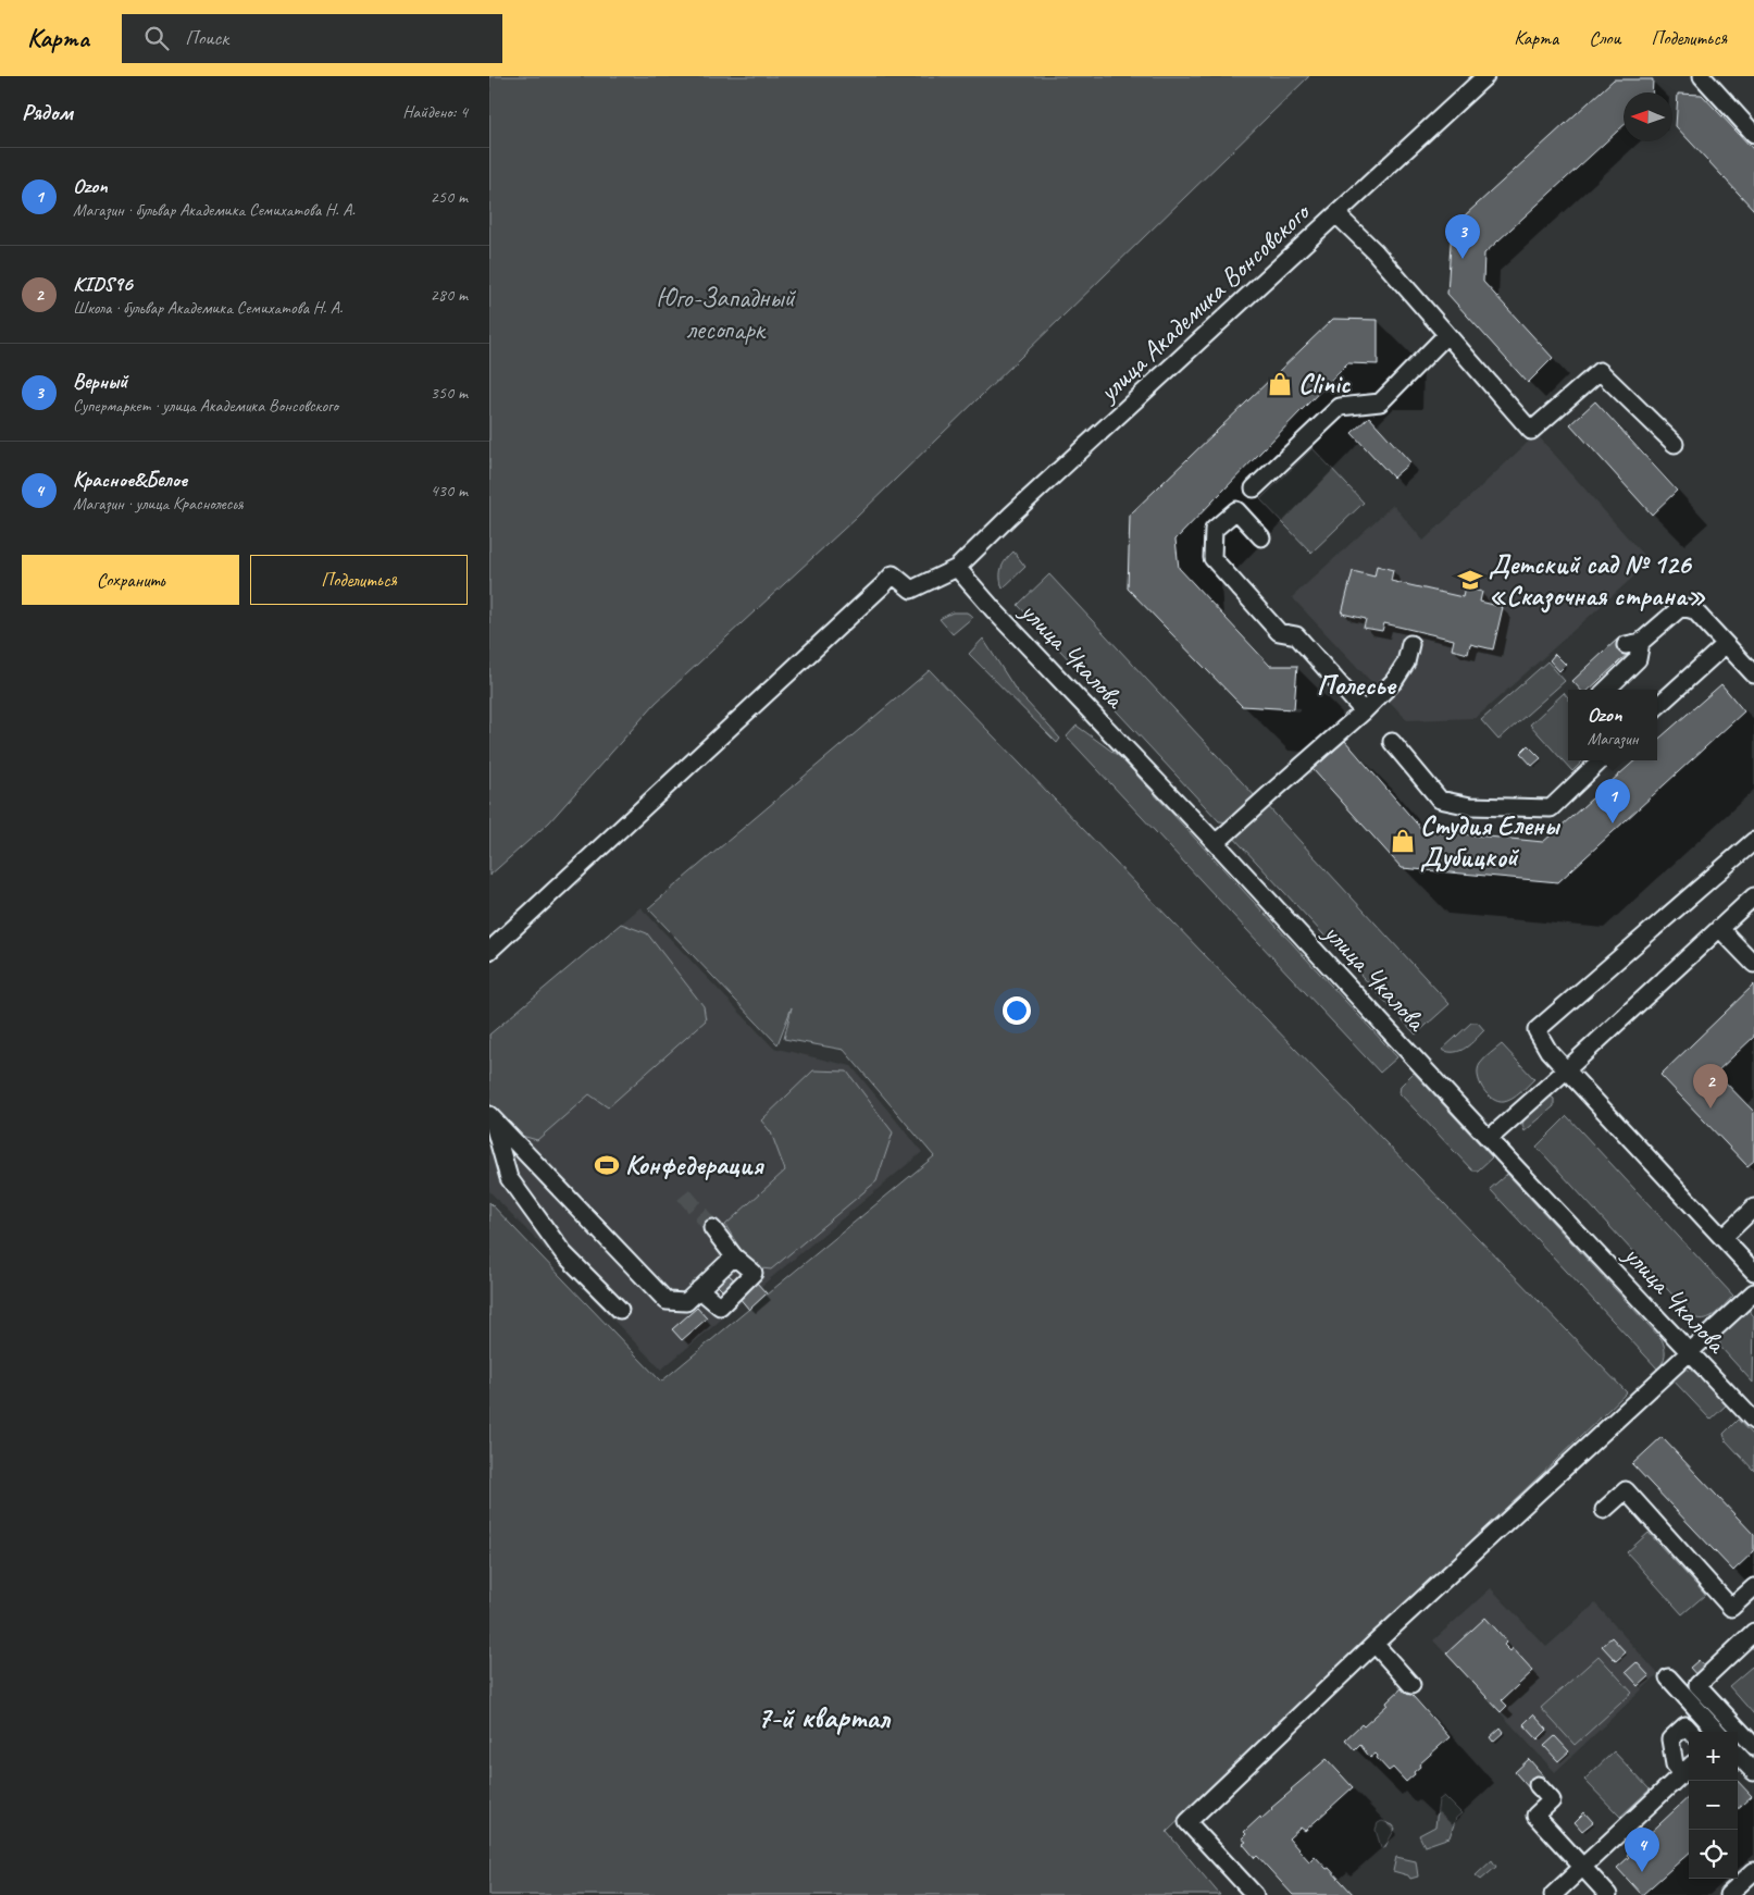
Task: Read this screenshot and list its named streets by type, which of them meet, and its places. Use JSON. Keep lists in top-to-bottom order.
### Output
{
  "streets": {
    "street": ["улица Академика Вонсовского", "улица Чкалова"]
  },
  "crossings": [
    ["улица Академика Вонсовского", "улица Чкалова"]
  ],
  "districts": ["Полесье", "7-й квартал"],
  "parks": ["Юго-Западный лесопарк"],
  "places": {
    "shop": ["Clinic", "Студия Елены Дубицкой"],
    "school or university": ["Детский сад № 126 «Сказочная страна»"],
    "sports": ["Конфедерация"]
  },
  "north": "left",
  "page": {
    "header": "Карта",
    "search": "Поиск",
    "nav": ["Карта", "Слои", "Поделиться"],
    "heading": ["Рядом", "Найдено: 4"],
    "list": [
      {
        "mark": "1",
        "name": "Ozon",
        "note": "Магазин · бульвар Академика Семихатова Н. А.",
        "value": "250 m"
      },
      {
        "mark": "2",
        "name": "KIDS96",
        "note": "Школа · бульвар Академика Семихатова Н. А.",
        "value": "280 m"
      },
      {
        "mark": "3",
        "name": "Верный",
        "note": "Супермаркет · улица Академика Вонсовского",
        "value": "350 m"
      },
      {
        "mark": "4",
        "name": "Красное&Белое",
        "note": "Магазин · улица Краснолесья",
        "value": "430 m"
      }
    ],
    "pins": [
      "3",
      "1",
      "2",
      "4"
    ],
    "buttons": ["Сохранить", "Поделиться"],
    "popup": ["Ozon", "Магазин"],
    "map_buttons": ["+", "−"]
  }
}
